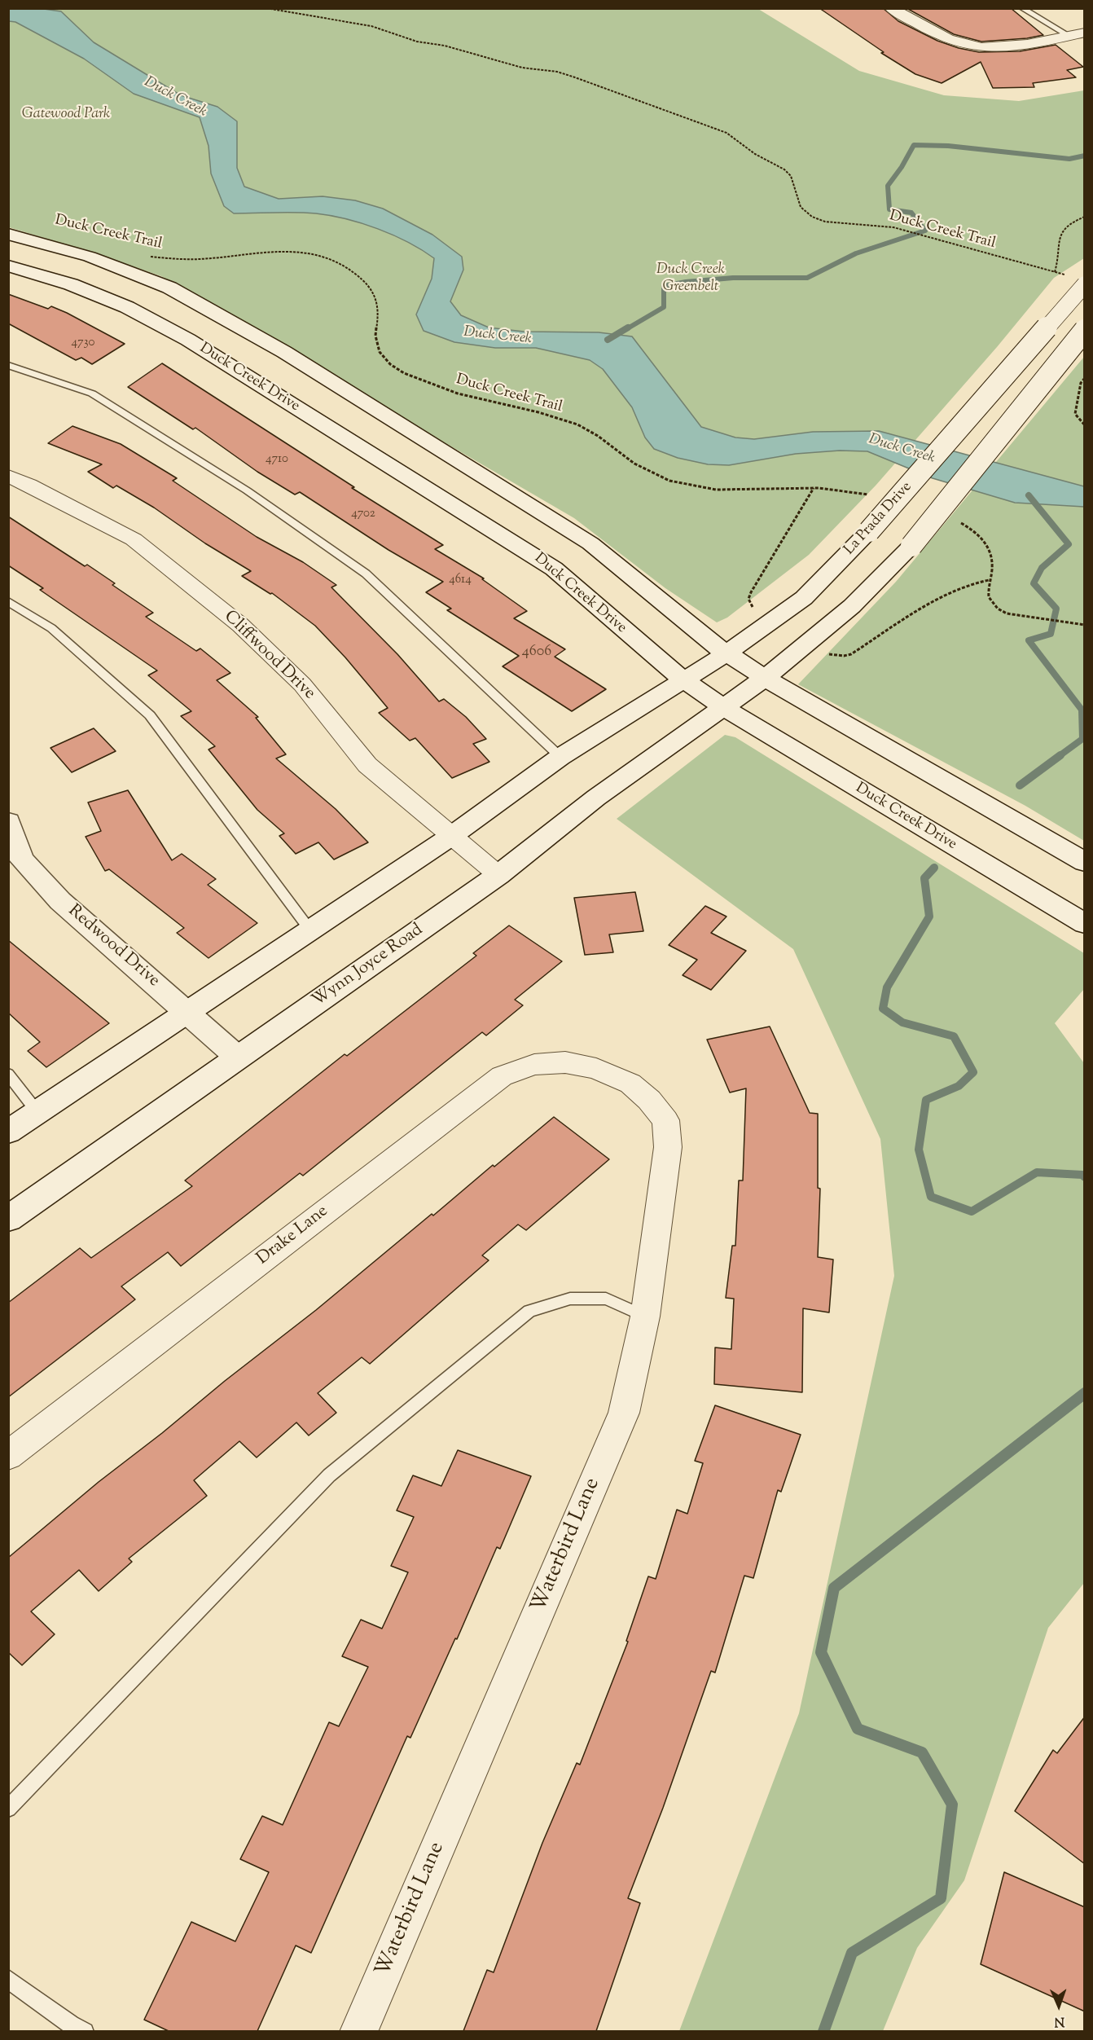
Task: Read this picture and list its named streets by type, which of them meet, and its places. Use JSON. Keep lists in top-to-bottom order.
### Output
{
  "streets": {
    "main road": [
      "Duck Creek Drive",
      "La Prada Drive",
      "Redwood Drive",
      "Wynn Joyce Road"
    ],
    "street": ["Cliffwood Drive", "Drake Lane", "Waterbird Lane"],
    "path": ["Duck Creek Trail"]
  },
  "crossings": [
    ["Duck Creek Trail", "La Prada Drive"],
    ["Duck Creek Drive", "La Prada Drive"],
    ["Duck Creek Drive", "Wynn Joyce Road"],
    ["Cliffwood Drive", "Wynn Joyce Road"],
    ["Redwood Drive", "Wynn Joyce Road"],
    ["Drake Lane", "Waterbird Lane"]
  ],
  "water": ["Duck Creek"],
  "parks": ["Gatewood Park", "Duck Creek Greenbelt"],
  "house_numbers": [
    "4730",
    "4710",
    "4702",
    "4614",
    "4606"
  ],
  "north": "bottom"
}
